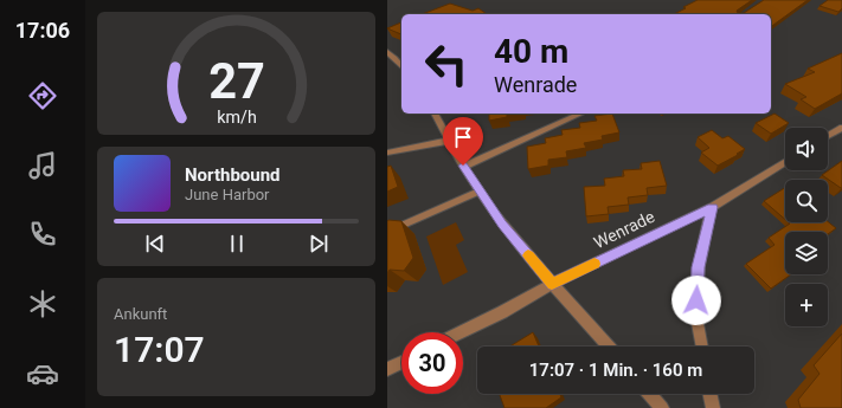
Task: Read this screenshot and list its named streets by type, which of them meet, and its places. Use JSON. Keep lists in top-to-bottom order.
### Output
{
  "streets": {
    "street": ["Wenrade"]
  },
  "page": {
    "tabs": "17:06",
    "turn": ["40 m", "Wenrade"],
    "map_buttons": "+",
    "song": ["Northbound", "June Harbor"],
    "tile": ["Ankunft", "17:07"],
    "limit": "30",
    "trip": "17:07 · 1 Min. · 160 m",
    "gauge": ["27", "km/h"]
  }
}
